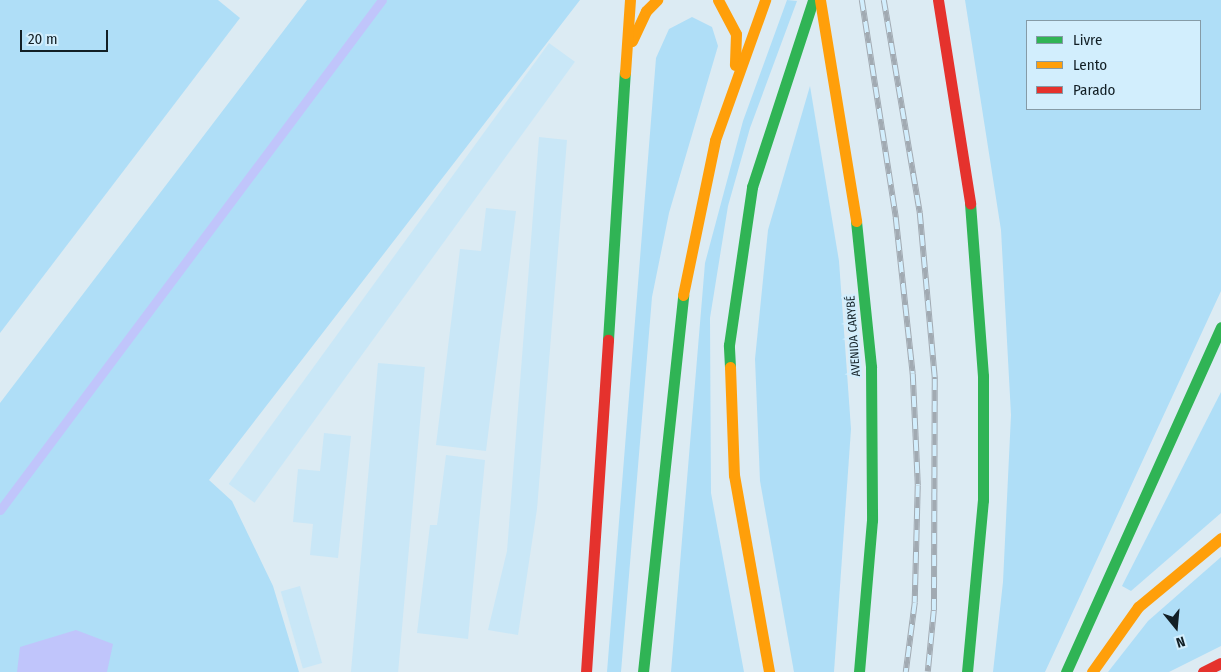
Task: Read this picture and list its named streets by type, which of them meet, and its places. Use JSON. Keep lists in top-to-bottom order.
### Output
{
  "streets": {
    "main road": ["AVENIDA CARYBÉ"]
  },
  "legend": ["Livre", "Lento", "Parado"],
  "scale_bar": "20 m",
  "north": "bottom"
}
